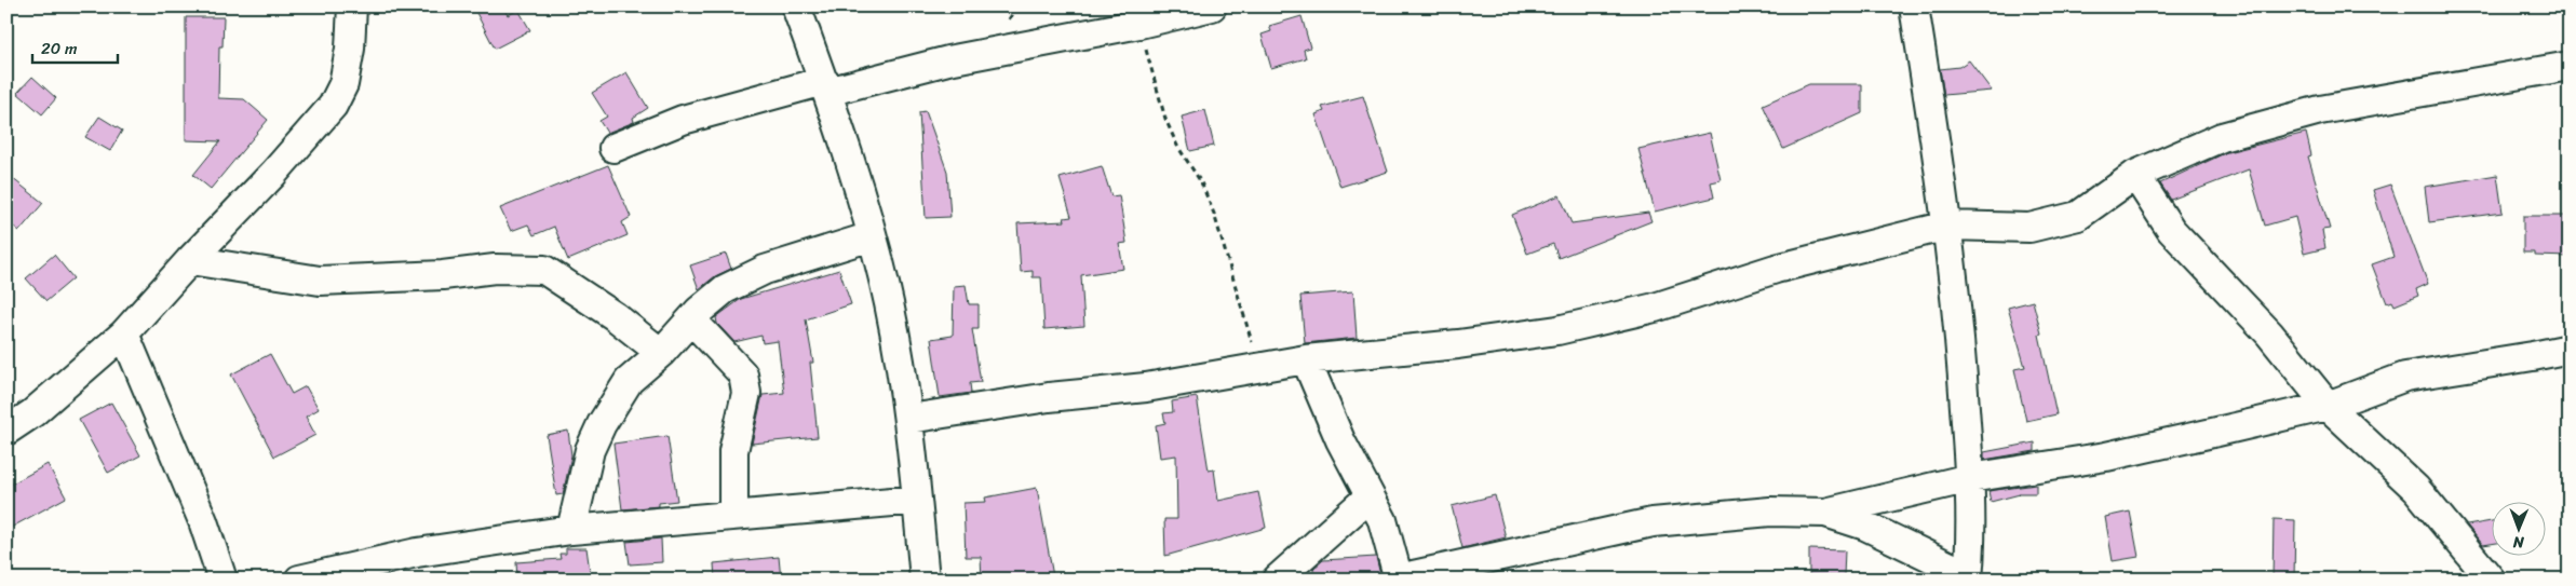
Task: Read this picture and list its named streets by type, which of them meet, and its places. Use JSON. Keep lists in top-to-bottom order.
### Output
{
  "scale_bar": "20 m",
  "north": "bottom"
}
